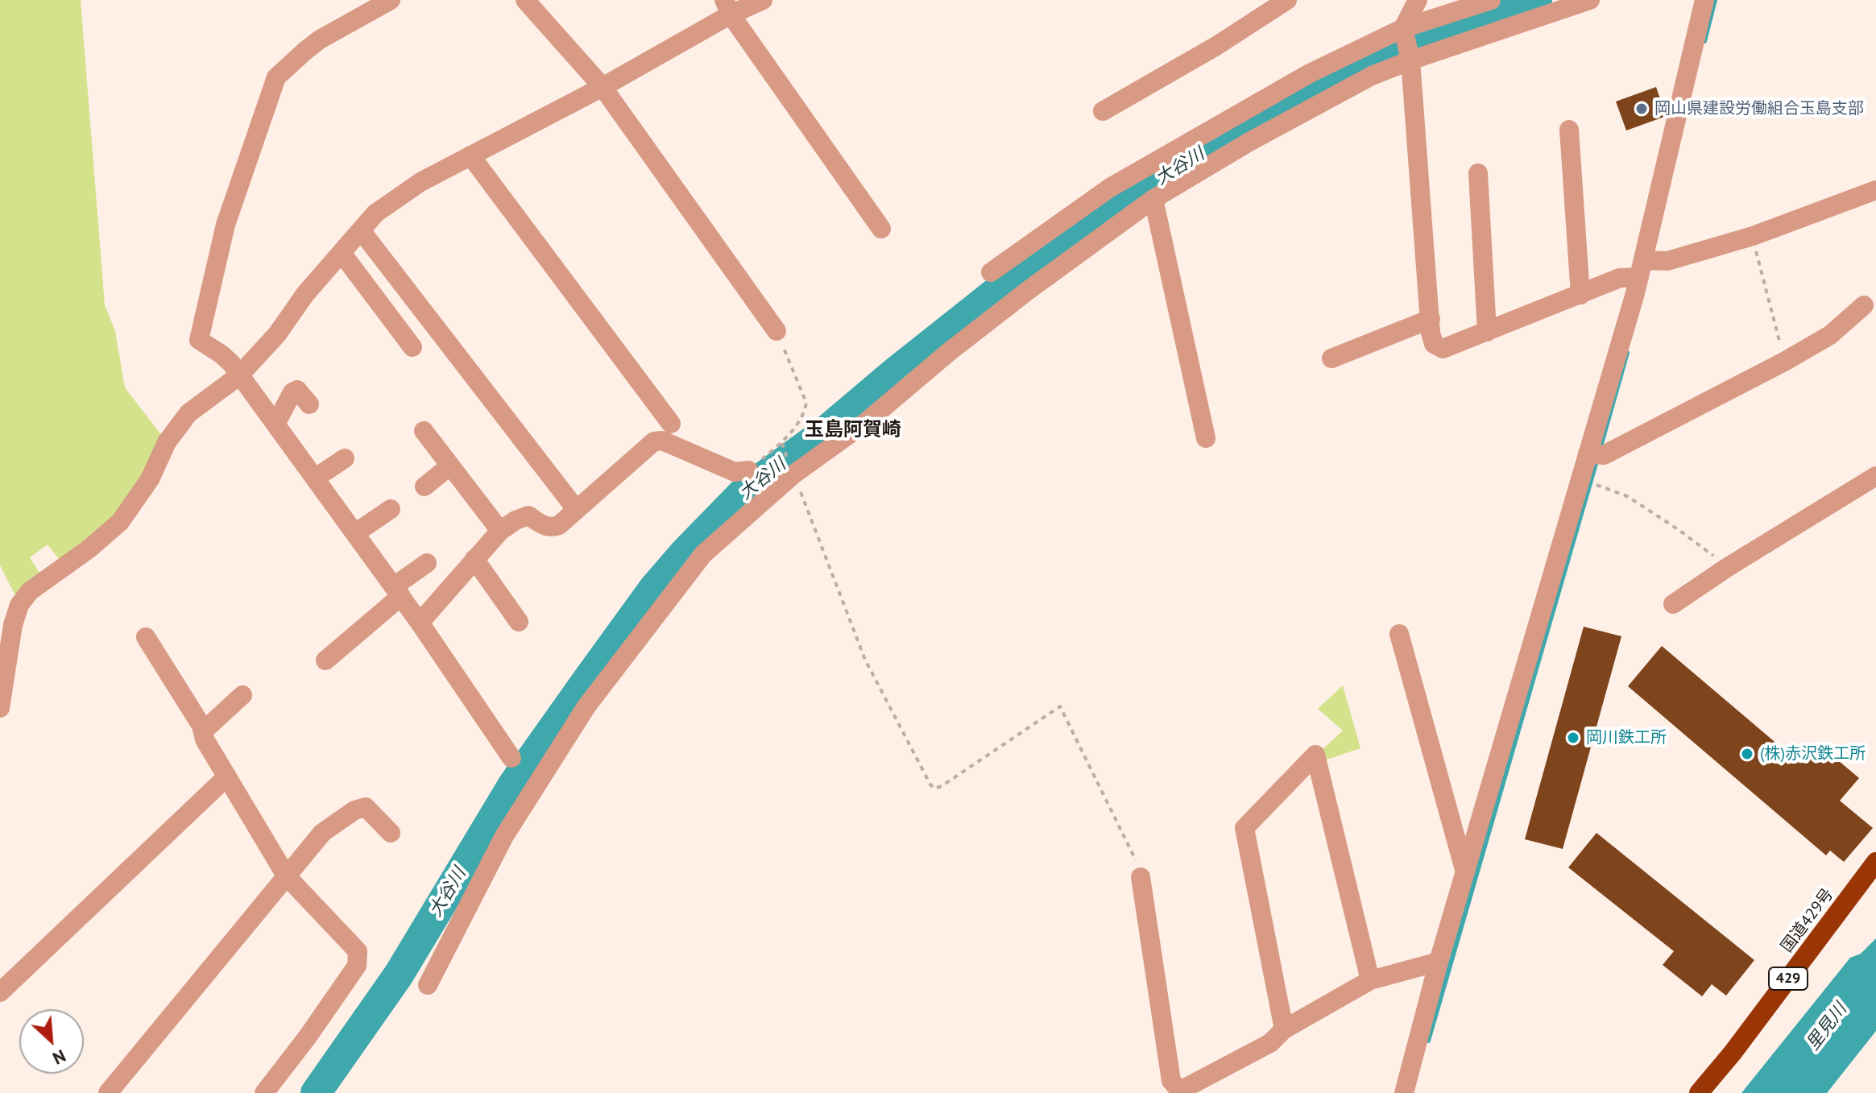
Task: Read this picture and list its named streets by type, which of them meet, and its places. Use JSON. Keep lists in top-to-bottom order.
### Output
{
  "streets": {
    "highway": ["国道429号", "429"]
  },
  "districts": ["玉島阿賀崎"],
  "water": ["大谷川", "里見川"],
  "places": ["岡山県建設労働組合玉島支部", "岡川鉄工所", "(株)赤沢鉄工所"],
  "north": "bottom right"
}
